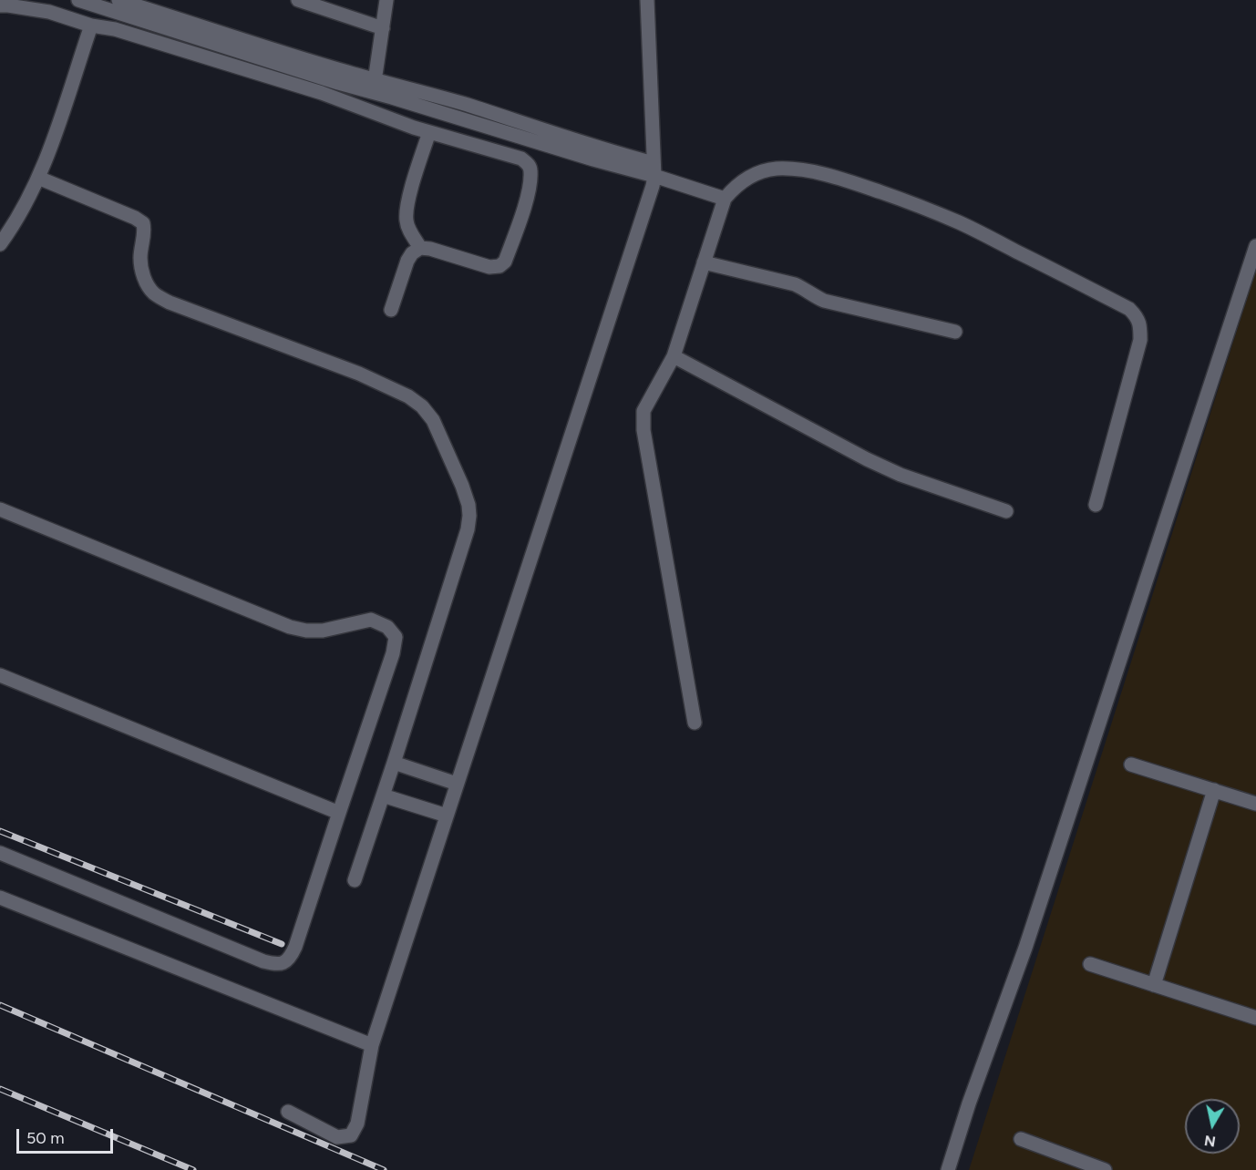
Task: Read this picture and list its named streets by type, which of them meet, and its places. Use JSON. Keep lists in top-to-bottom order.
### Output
{
  "scale_bar": "50 m",
  "north": "bottom"
}
